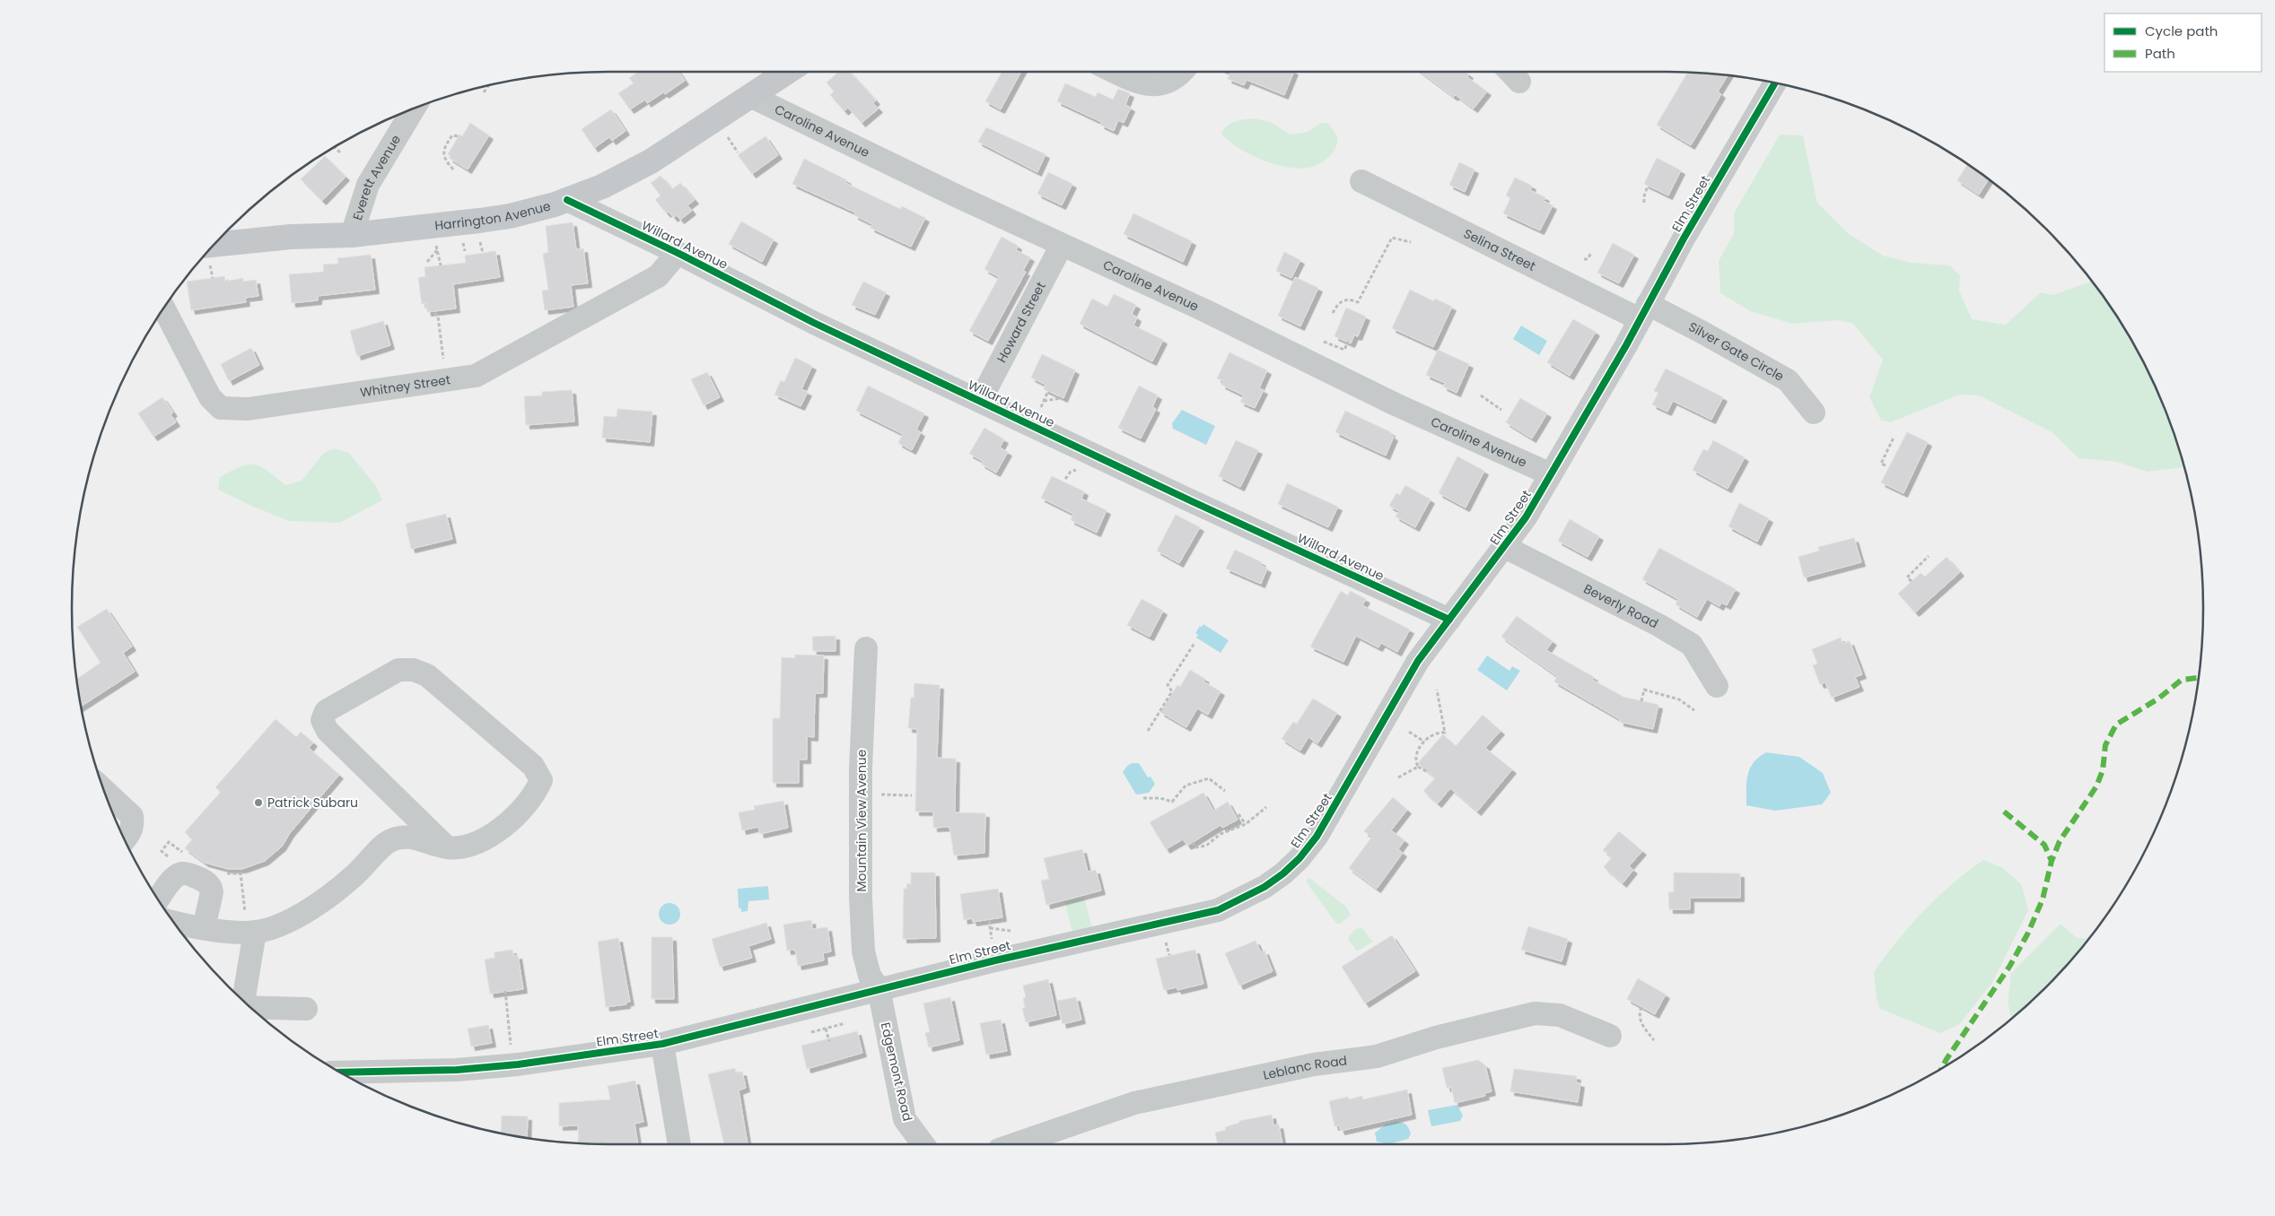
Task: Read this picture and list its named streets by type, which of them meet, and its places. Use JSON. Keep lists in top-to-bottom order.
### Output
{
  "streets": {
    "main road": ["Harrington Avenue"],
    "street": [
      "Caroline Avenue",
      "Everett Avenue",
      "Elm Street",
      "Willard Avenue",
      "Selina Street",
      "Howard Street",
      "Silver Gate Circle",
      "Whitney Street",
      "Beverly Road",
      "Mountain View Avenue",
      "Leblanc Road",
      "Edgemont Road"
    ]
  },
  "crossings": [
    ["Caroline Avenue", "Elm Street"],
    ["Caroline Avenue", "Harrington Avenue"],
    ["Caroline Avenue", "Howard Street"],
    ["Everett Avenue", "Harrington Avenue"],
    ["Elm Street", "Willard Avenue"],
    ["Elm Street", "Selina Street"],
    ["Elm Street", "Silver Gate Circle"],
    ["Elm Street", "Beverly Road"],
    ["Elm Street", "Mountain View Avenue"],
    ["Elm Street", "Edgemont Road"],
    ["Harrington Avenue", "Willard Avenue"],
    ["Willard Avenue", "Howard Street"],
    ["Willard Avenue", "Whitney Street"],
    ["Selina Street", "Silver Gate Circle"],
    ["Mountain View Avenue", "Edgemont Road"]
  ],
  "places": ["Patrick Subaru"],
  "legend": ["Cycle path", "Path"]
}
